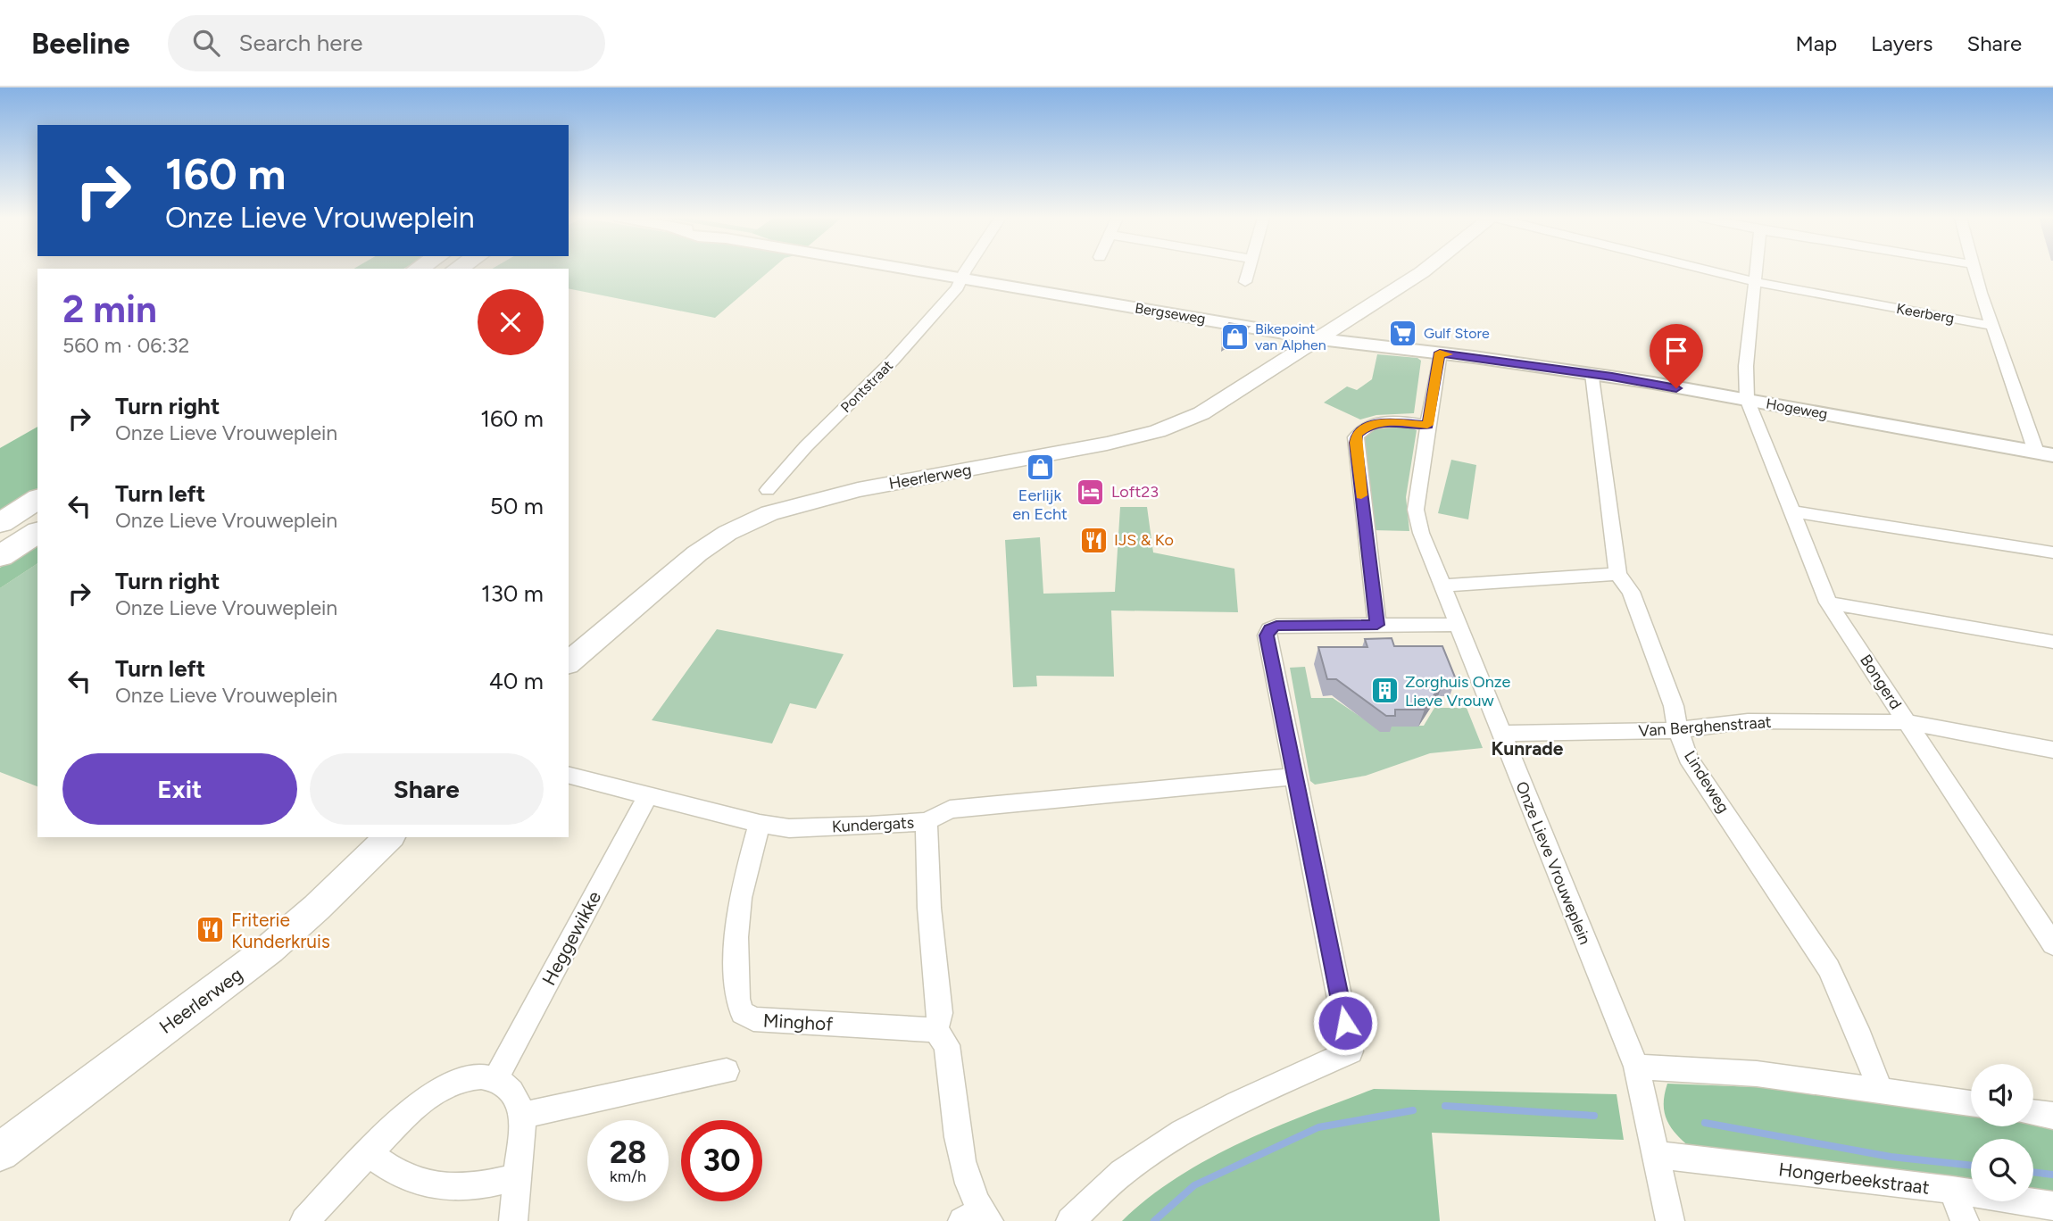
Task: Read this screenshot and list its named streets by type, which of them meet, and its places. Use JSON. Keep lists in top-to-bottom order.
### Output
{
  "streets": {
    "main road": ["Heerlerweg"],
    "street": [
      "Bergseweg",
      "Keerberg",
      "Pontstraat",
      "Hogeweg",
      "Bongerd",
      "Van Berghenstraat",
      "Lindeweg",
      "Kundergats",
      "Onze Lieve Vrouweplein",
      "Heggewikke",
      "Minghof",
      "Hongerbeekstraat"
    ]
  },
  "crossings": [
    ["Bergseweg", "Pontstraat"],
    ["Bergseweg", "Hogeweg"],
    ["Bergseweg", "Heerlerweg"],
    ["Hogeweg", "Heerlerweg"],
    ["Hogeweg", "Bongerd"],
    ["Hogeweg", "Lindeweg"],
    ["Hogeweg", "Onze Lieve Vrouweplein"],
    ["Bongerd", "Van Berghenstraat"],
    ["Van Berghenstraat", "Lindeweg"],
    ["Van Berghenstraat", "Onze Lieve Vrouweplein"],
    ["Kundergats", "Heggewikke"],
    ["Kundergats", "Minghof"],
    ["Onze Lieve Vrouweplein", "Hongerbeekstraat"]
  ],
  "districts": ["Kunrade"],
  "places": {
    "supermarket": ["Gulf Store"],
    "shop": ["Bikepoint van Alphen", "Eerlijk en Echt"],
    "hotel": ["Loft23"],
    "restaurant": ["IJS & Ko", "Friterie Kunderkruis"],
    "building": ["Zorghuis Onze Lieve Vrouw"]
  },
  "page": {
    "header": "Beeline",
    "search": "Search here",
    "nav": ["Map", "Layers", "Share"],
    "turn": ["160 m", "Onze Lieve Vrouweplein"],
    "heading": ["2 min", "560 m · 06:32"],
    "list": [
      {
        "name": "Turn right",
        "note": "Onze Lieve Vrouweplein",
        "value": "160 m"
      },
      {
        "name": "Turn left",
        "note": "Onze Lieve Vrouweplein",
        "value": "50 m"
      },
      {
        "name": "Turn right",
        "note": "Onze Lieve Vrouweplein",
        "value": "130 m"
      },
      {
        "name": "Turn left",
        "note": "Onze Lieve Vrouweplein",
        "value": "40 m"
      }
    ],
    "buttons": ["Exit", "Share"],
    "speed": "28 km/h",
    "limit": "30"
  }
}
